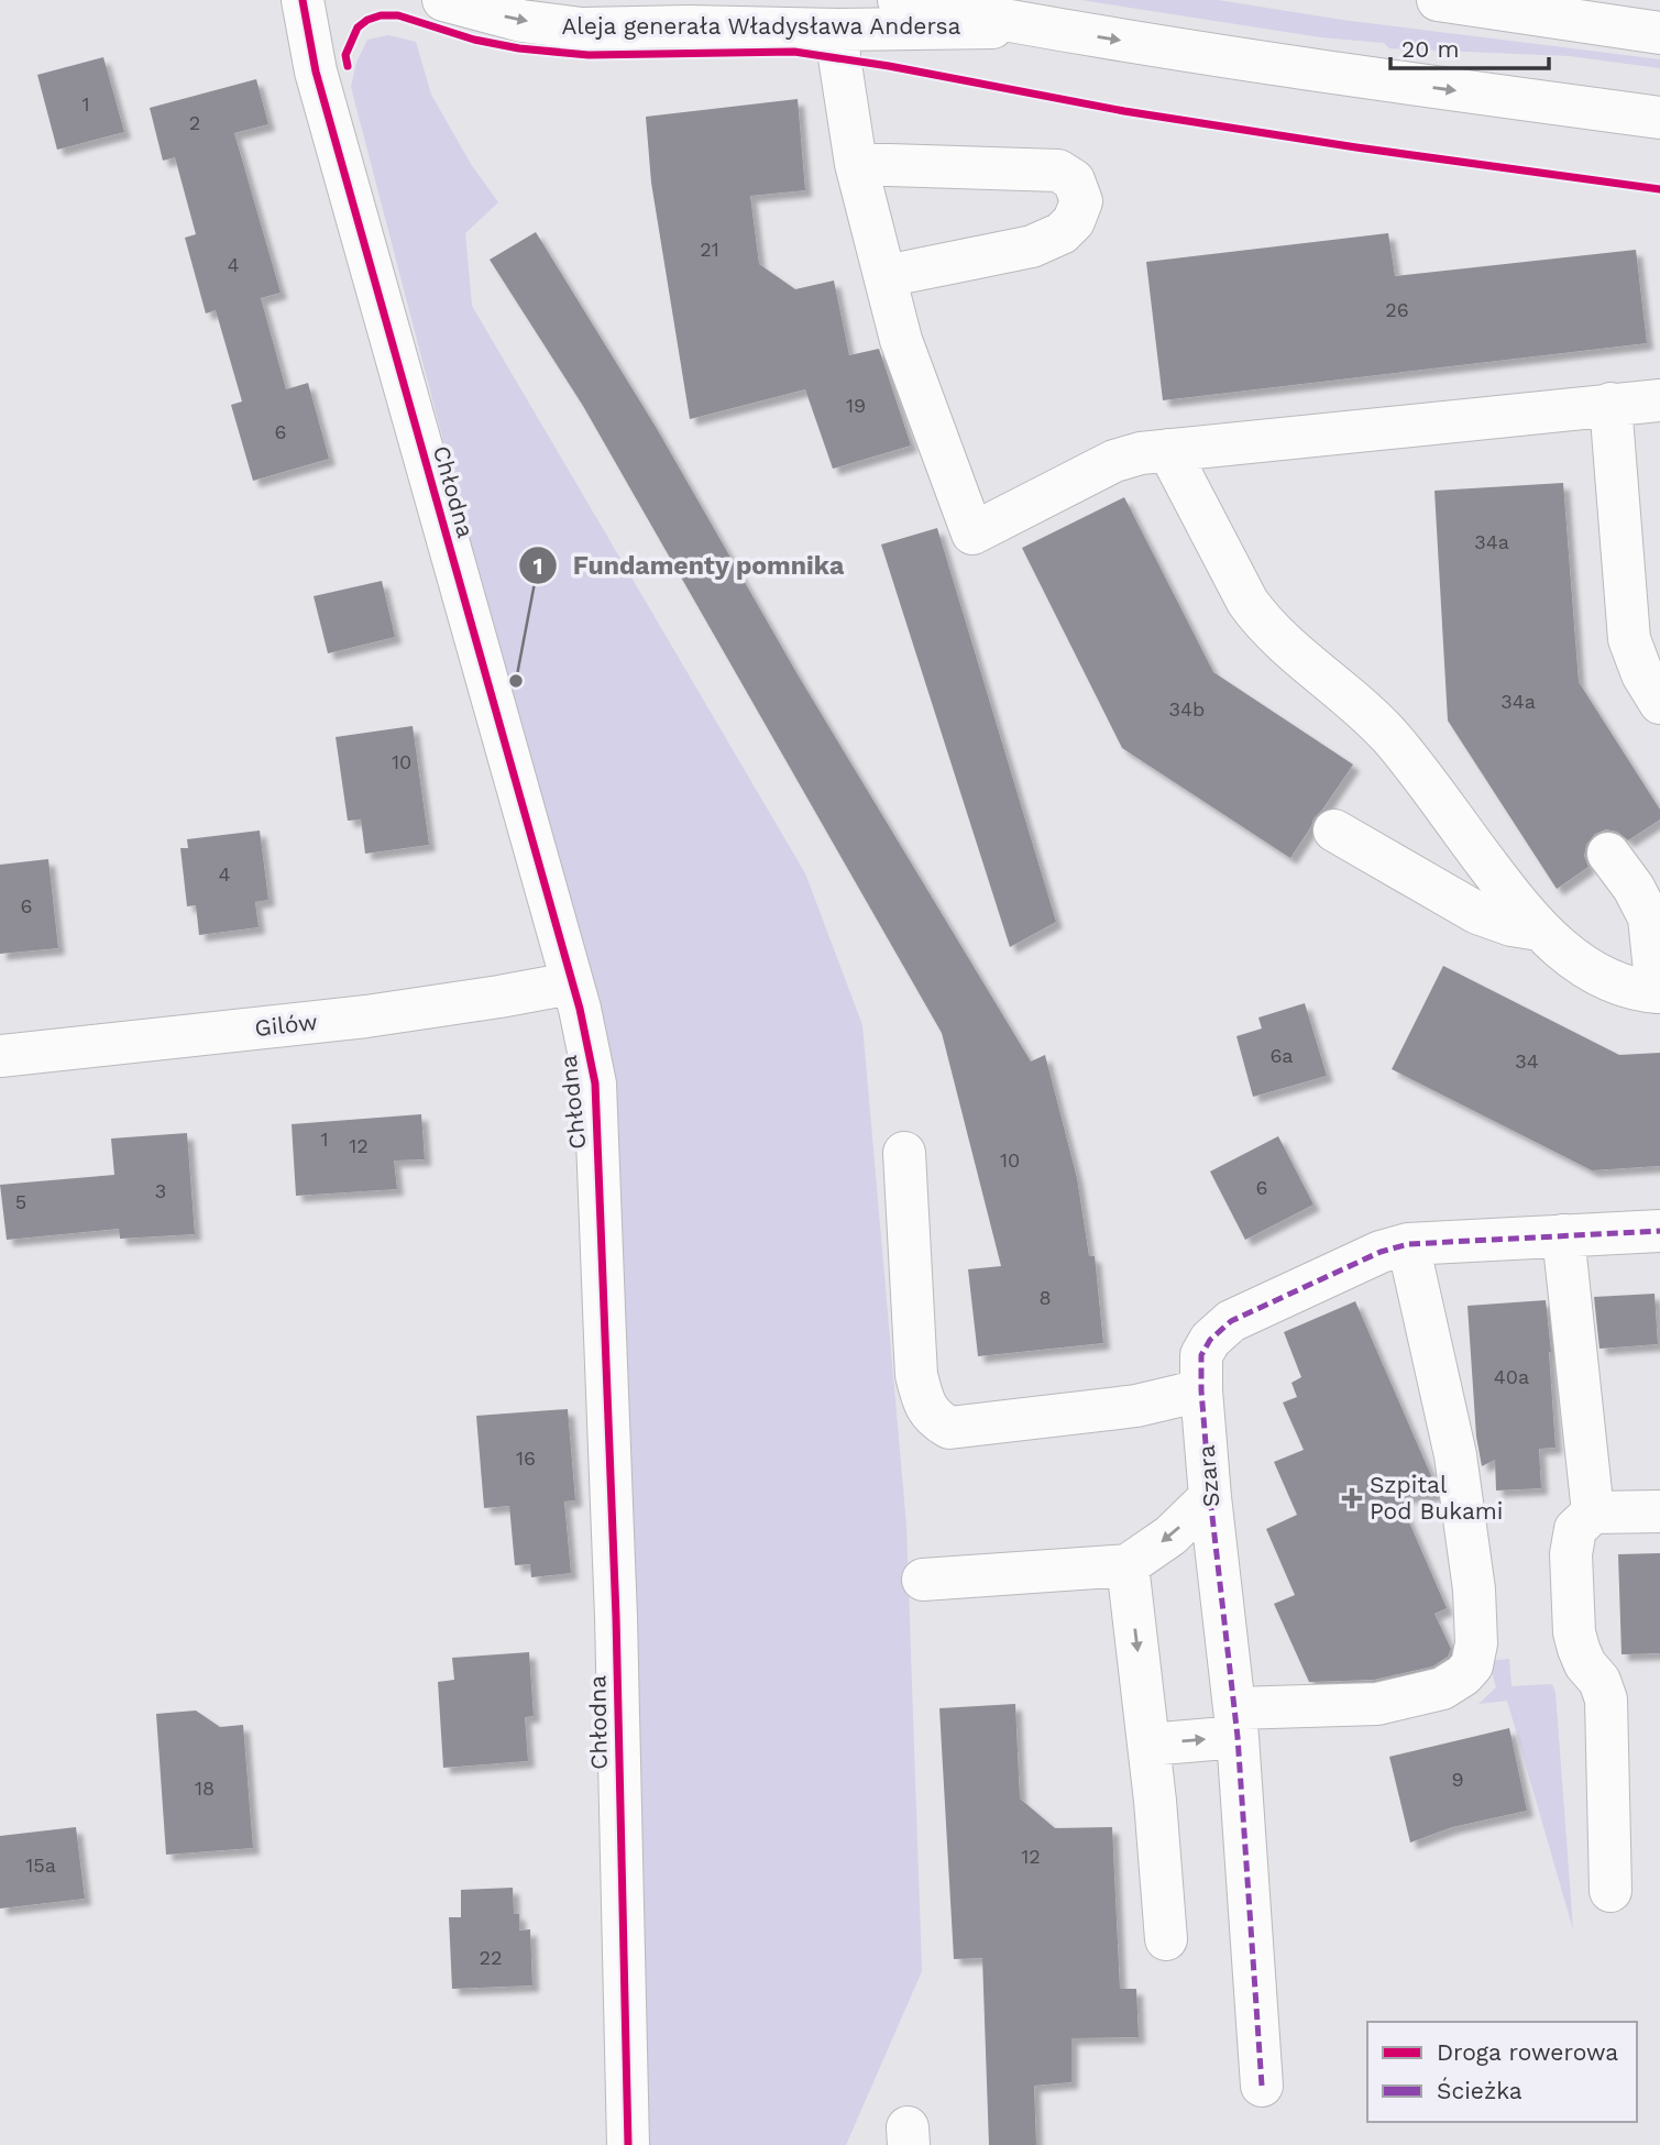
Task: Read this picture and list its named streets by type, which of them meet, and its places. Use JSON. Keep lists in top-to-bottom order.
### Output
{
  "streets": {
    "street": [
      "Aleja generała Władysława Andersa",
      "Chłodna",
      "Gilów",
      "Szara"
    ]
  },
  "crossings": [
    ["Chłodna", "Gilów"]
  ],
  "places": {
    "other": ["Fundamenty pomnika"],
    "health": ["Szpital Pod Bukami"]
  },
  "house_numbers": [
    "1",
    "2",
    "21",
    "4",
    "26",
    "19",
    "6",
    "34a",
    "34a",
    "34b",
    "10",
    "4",
    "6",
    "6a",
    "34",
    "1",
    "12",
    "10",
    "6",
    "3",
    "5",
    "8",
    "40a",
    "16",
    "9",
    "18",
    "12",
    "15a",
    "22"
  ],
  "legend": ["Droga rowerowa", "Ścieżka"],
  "scale_bar": "20 m"
}
